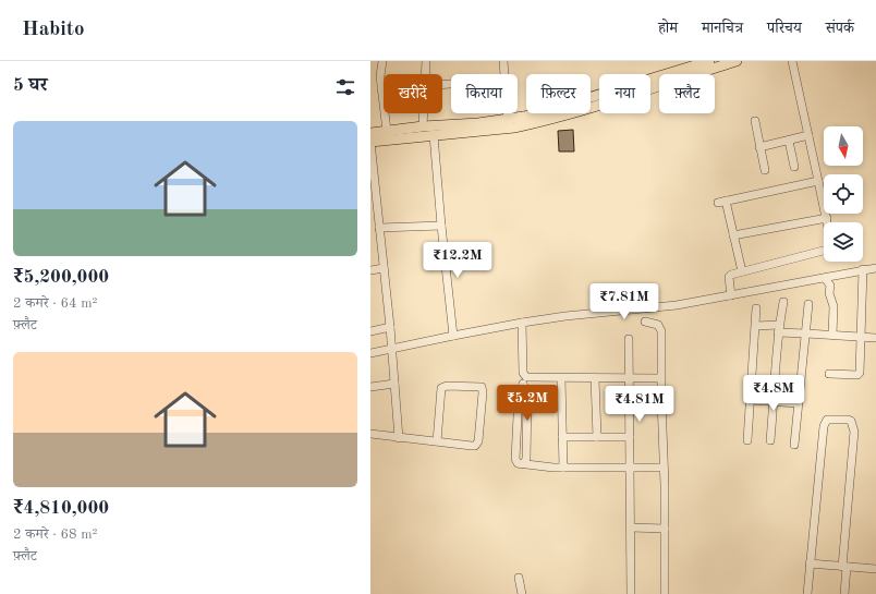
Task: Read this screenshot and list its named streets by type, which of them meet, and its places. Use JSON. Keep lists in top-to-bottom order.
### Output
{
  "north": "bottom",
  "page": {
    "header": "Habito",
    "nav": [
      "होम",
      "मानचित्र",
      "परिचय",
      "संपर्क"
    ],
    "heading": "5 घर",
    "chip": [
      "खरीदें",
      "किराया",
      "फ़िल्टर",
      "नया",
      "फ़्लैट"
    ],
    "list": [
      {
        "name": "₹5,200,000",
        "note": "2 कमरे · 64 m² · फ़्लैट"
      },
      {
        "name": "₹4,810,000",
        "note": "2 कमरे · 68 m² · फ़्लैट"
      }
    ],
    "price": [
      "₹12.2M",
      "₹7.81M",
      "₹4.8M",
      "₹5.2M",
      "₹4.81M"
    ]
  }
}
